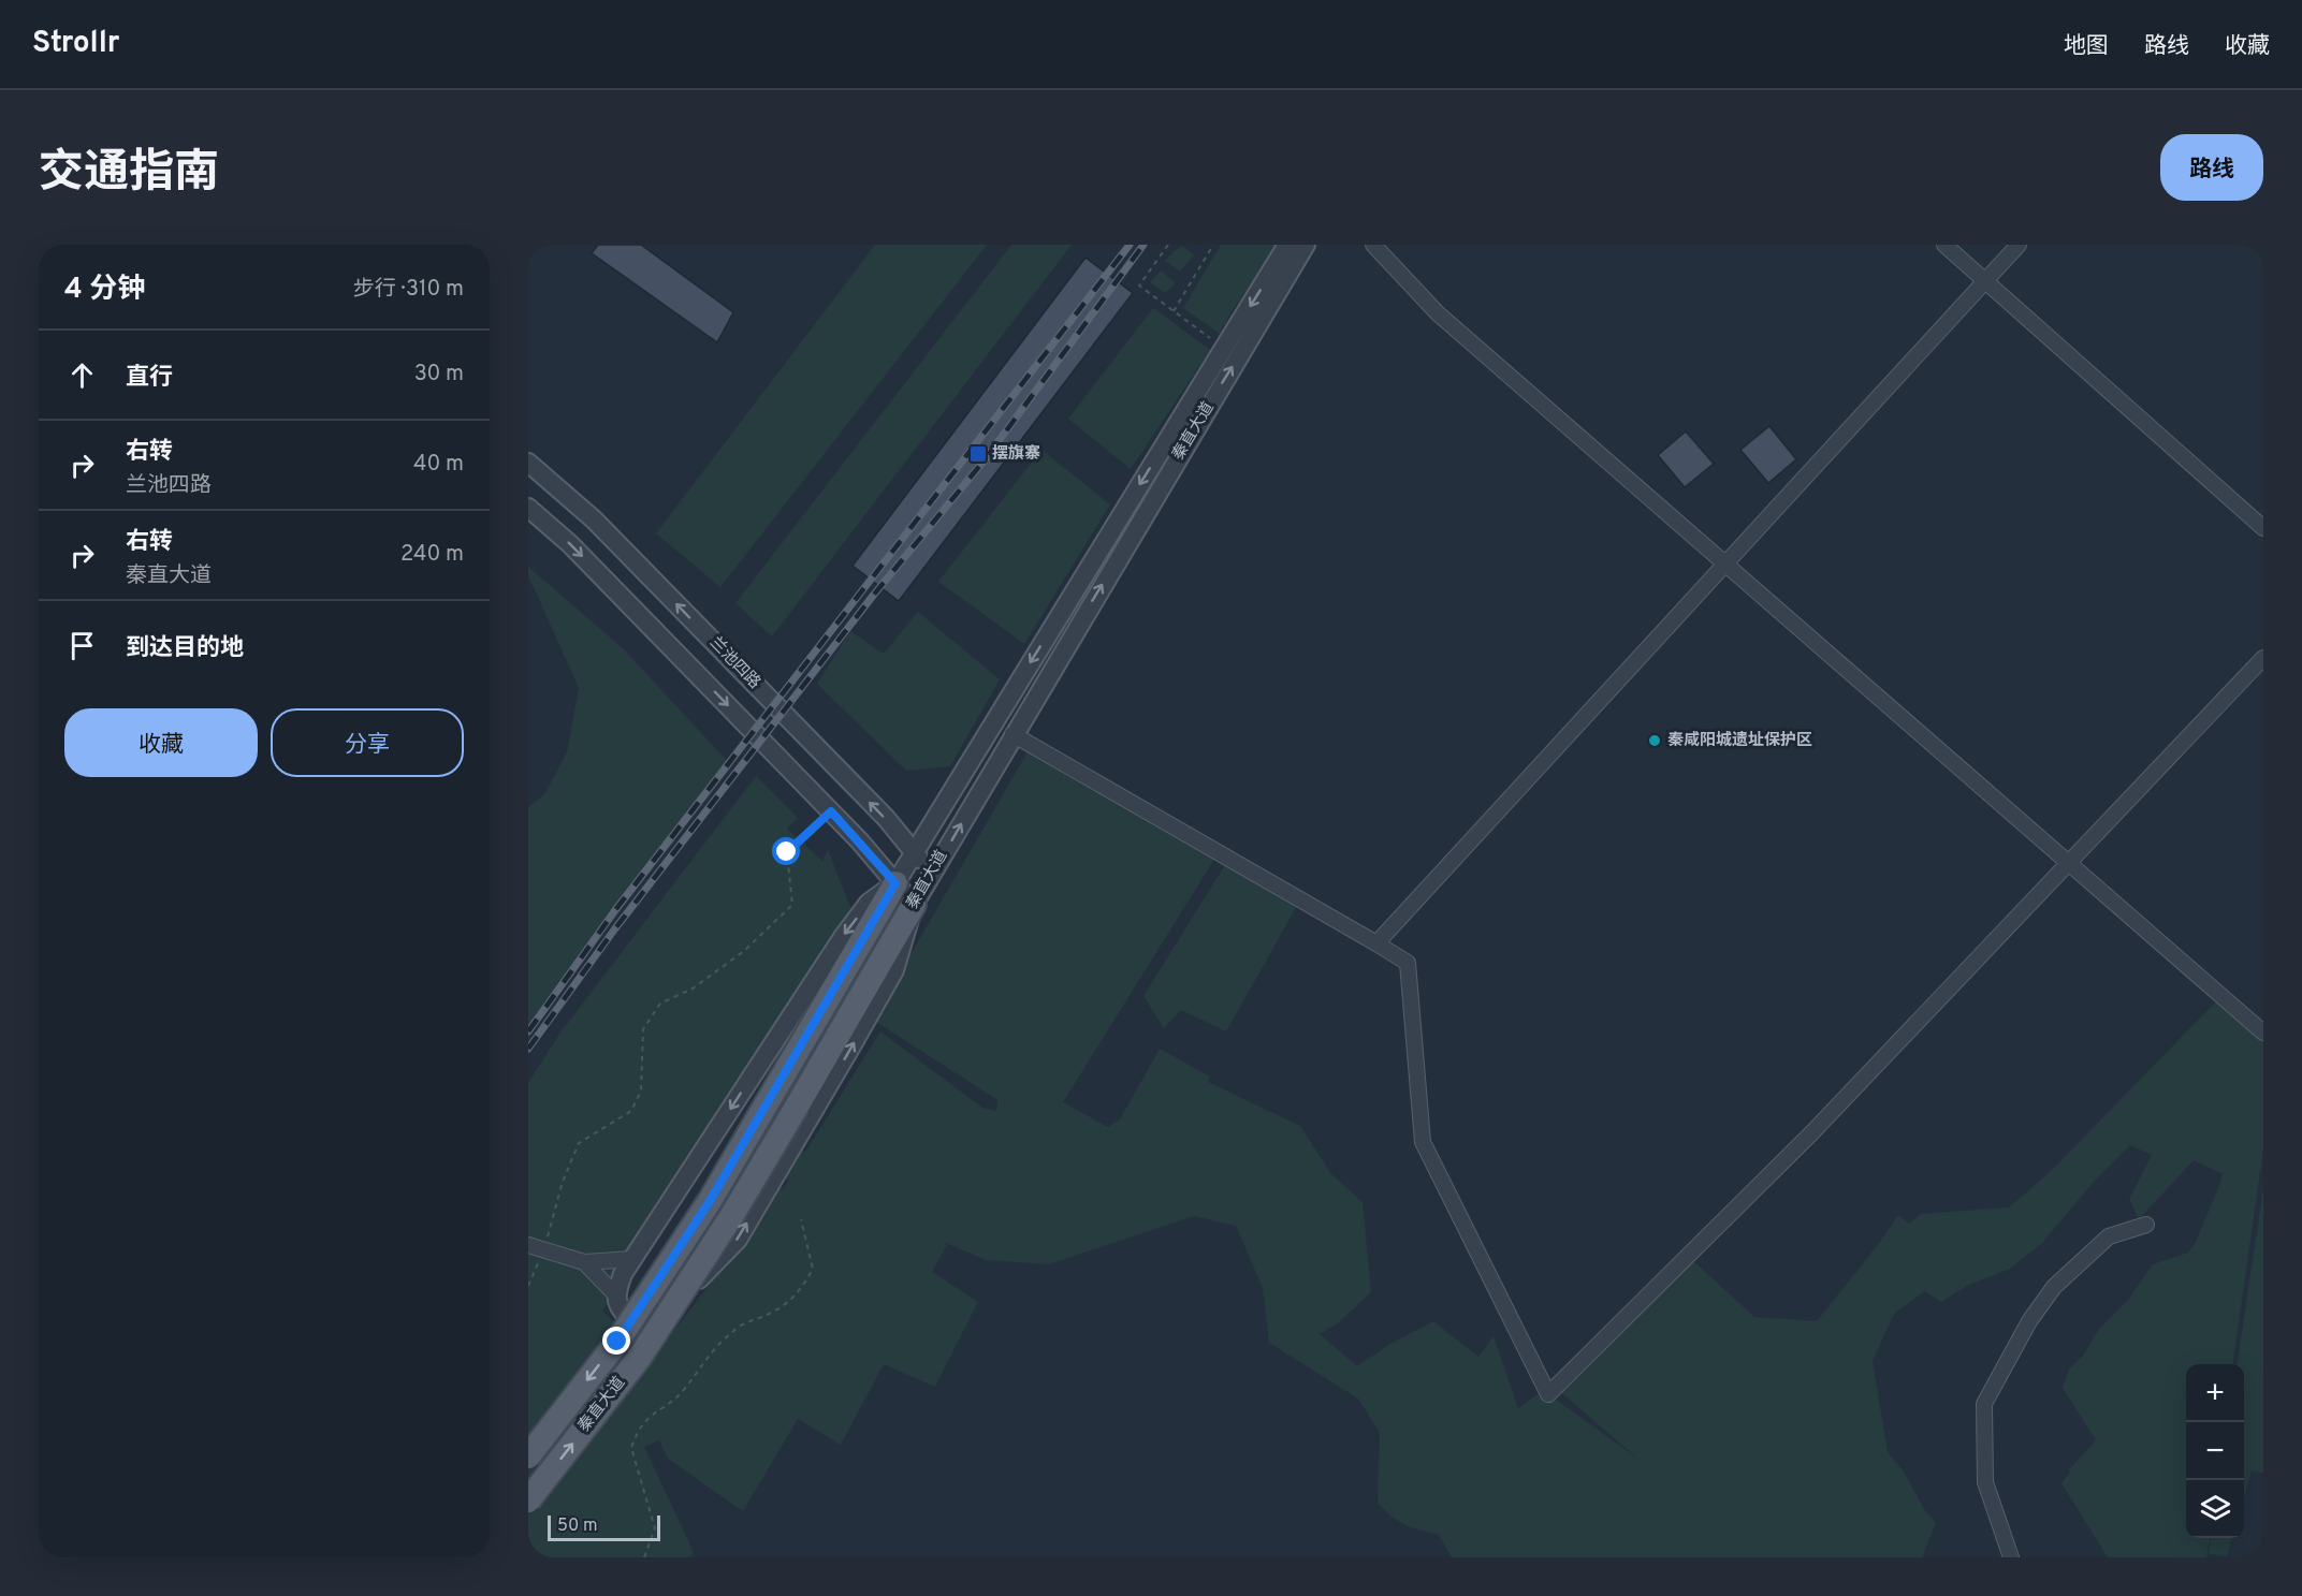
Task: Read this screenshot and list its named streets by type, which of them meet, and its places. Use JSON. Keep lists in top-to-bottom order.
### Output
{
  "streets": {
    "main road": ["秦直大道"],
    "street": ["兰池四路"]
  },
  "crossings": [
    ["秦直大道", "兰池四路"]
  ],
  "places": {
    "transit": ["摆旗寨"],
    "other": ["秦咸阳城遗址保护区"]
  },
  "scale_bar": "50 m",
  "page": {
    "header": "Strollr",
    "nav": ["地图", "路线", "收藏"],
    "title": "交通指南",
    "buttons": [
      "路线",
      ["收藏", "分享"]
    ],
    "heading": ["4 分钟", "步行 · 310 m"],
    "list": [
      ["直行", "30 m"],
      ["右转", "兰池四路", "40 m"],
      ["右转", "秦直大道", "240 m"],
      "到达目的地"
    ],
    "map_buttons": ["+", "−"],
    "scale": "50 m"
  }
}
